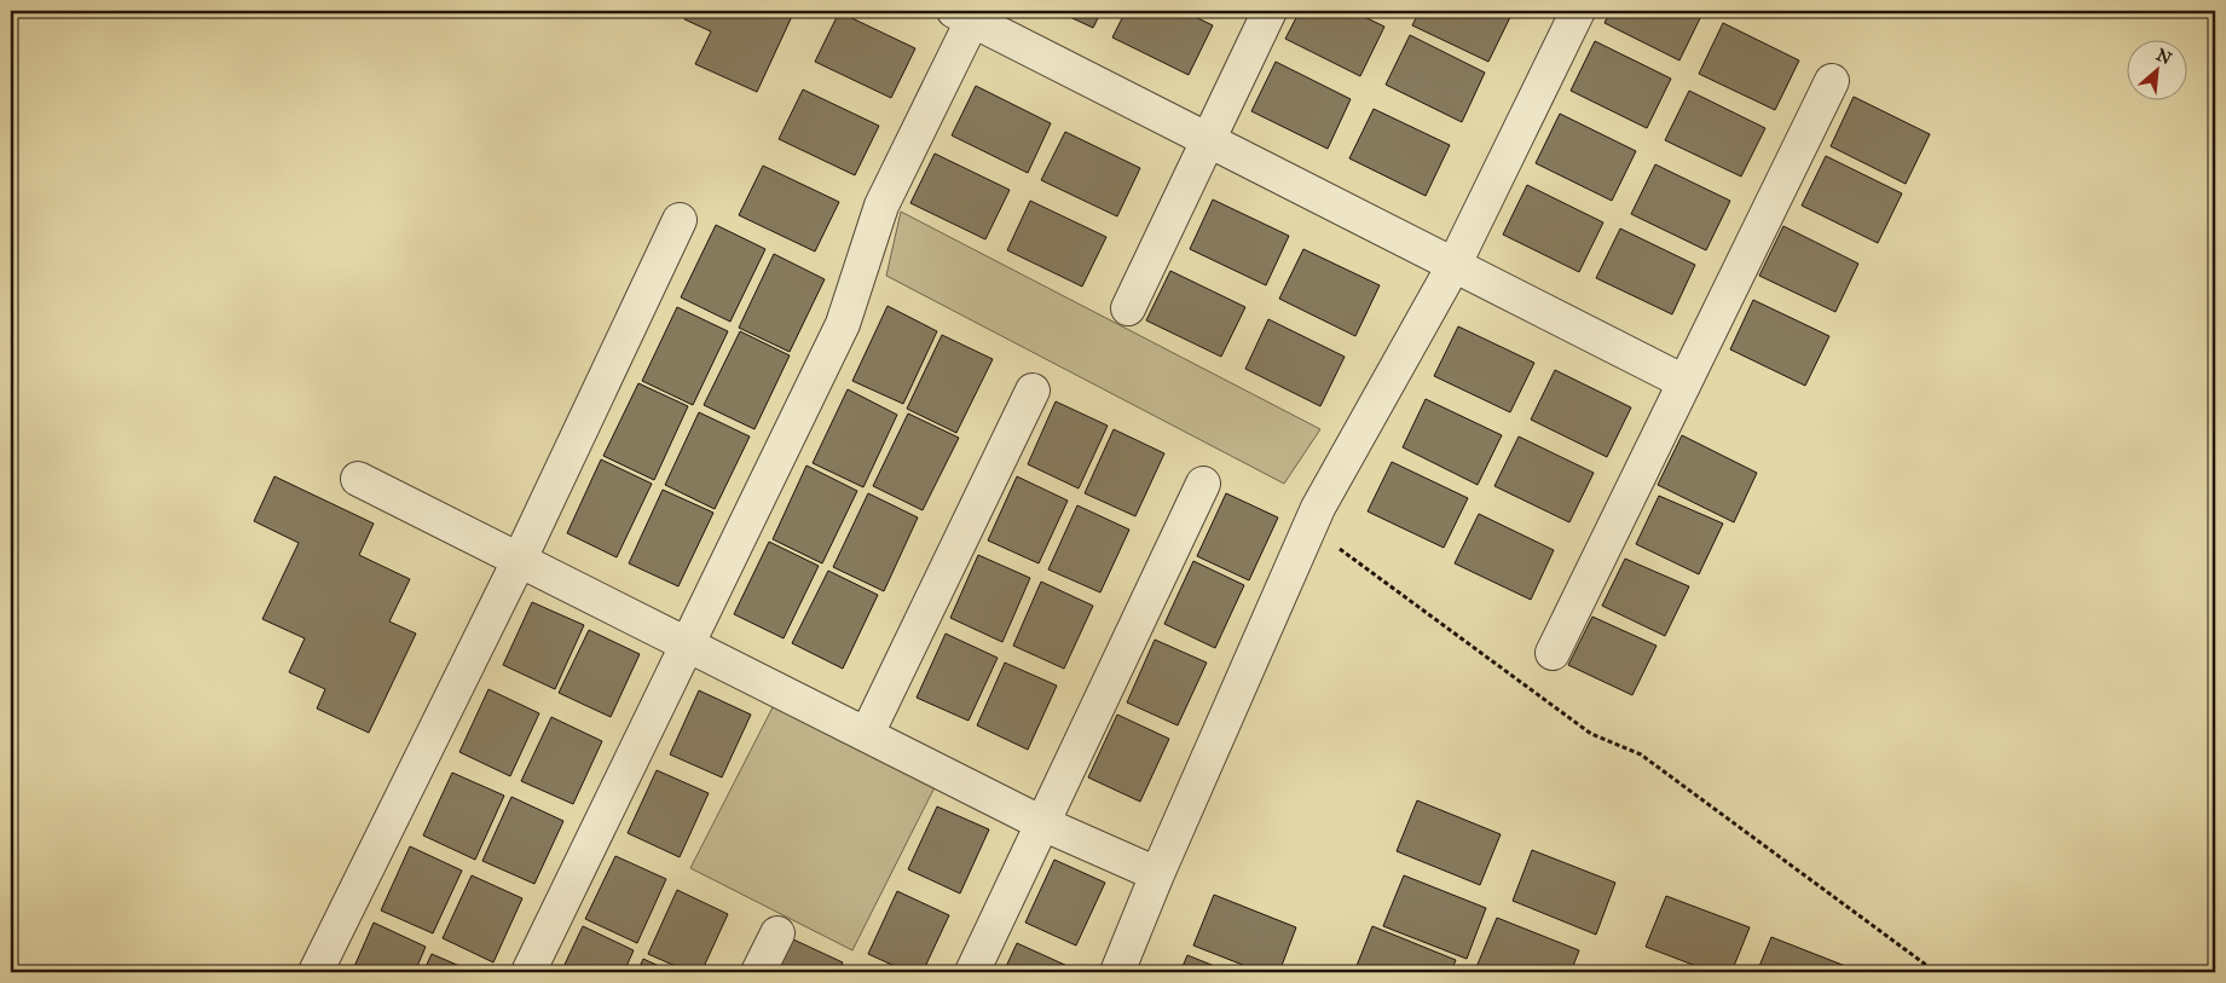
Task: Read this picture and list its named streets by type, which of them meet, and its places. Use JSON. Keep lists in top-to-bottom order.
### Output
{
  "north": "top right"
}
